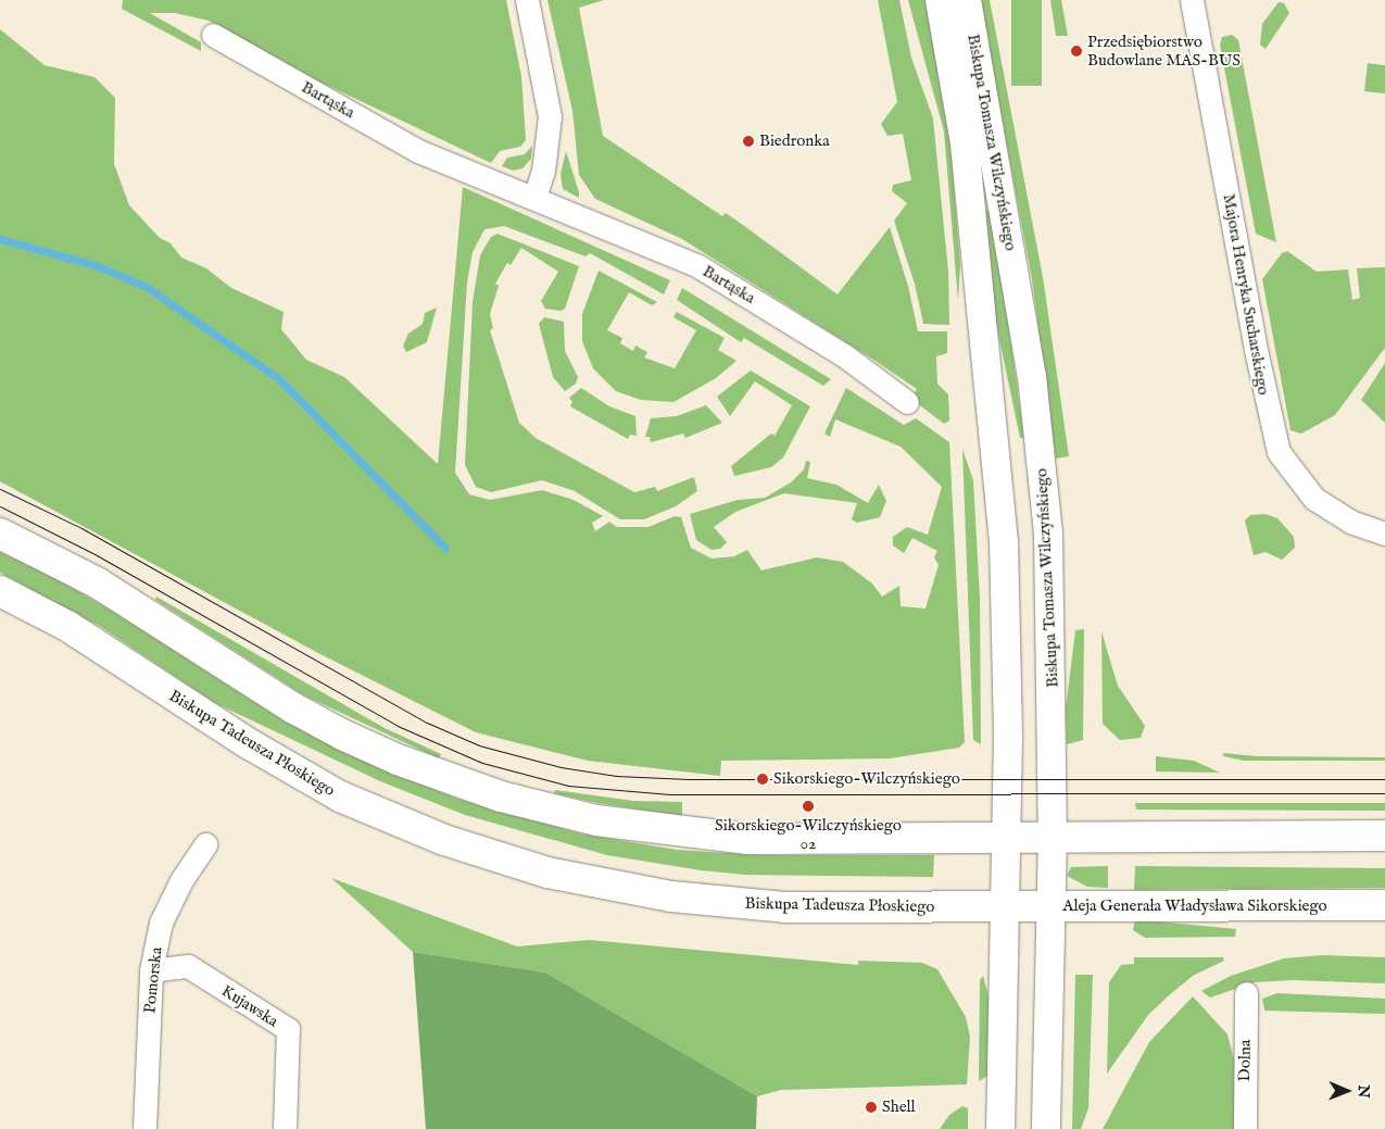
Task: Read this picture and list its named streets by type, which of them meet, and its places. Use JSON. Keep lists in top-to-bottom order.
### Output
{
  "streets": {
    "main road": ["Biskupa Tadeusza Płoskiego", "Aleja Generała Władysława Sikorskiego"],
    "street": [
      "Bartąska",
      "Biskupa Tomasza Wilczyńskiego",
      "Majora Henryka Sucharskiego",
      "Pomorska",
      "Kujawska",
      "Dolna"
    ]
  },
  "crossings": [
    ["Biskupa Tomasza Wilczyńskiego", "Biskupa Tadeusza Płoskiego"],
    ["Biskupa Tomasza Wilczyńskiego", "Aleja Generała Władysława Sikorskiego"],
    ["Biskupa Tadeusza Płoskiego", "Aleja Generała Władysława Sikorskiego"],
    ["Pomorska", "Kujawska"]
  ],
  "places": [
    "Przedsiębiorstwo Budowlane MAS-BUS",
    "Biedronka",
    "Sikorskiego-Wilczyńskiego",
    "Sikorskiego-Wilczyńskiego 02",
    "Shell"
  ],
  "north": "right"
}
